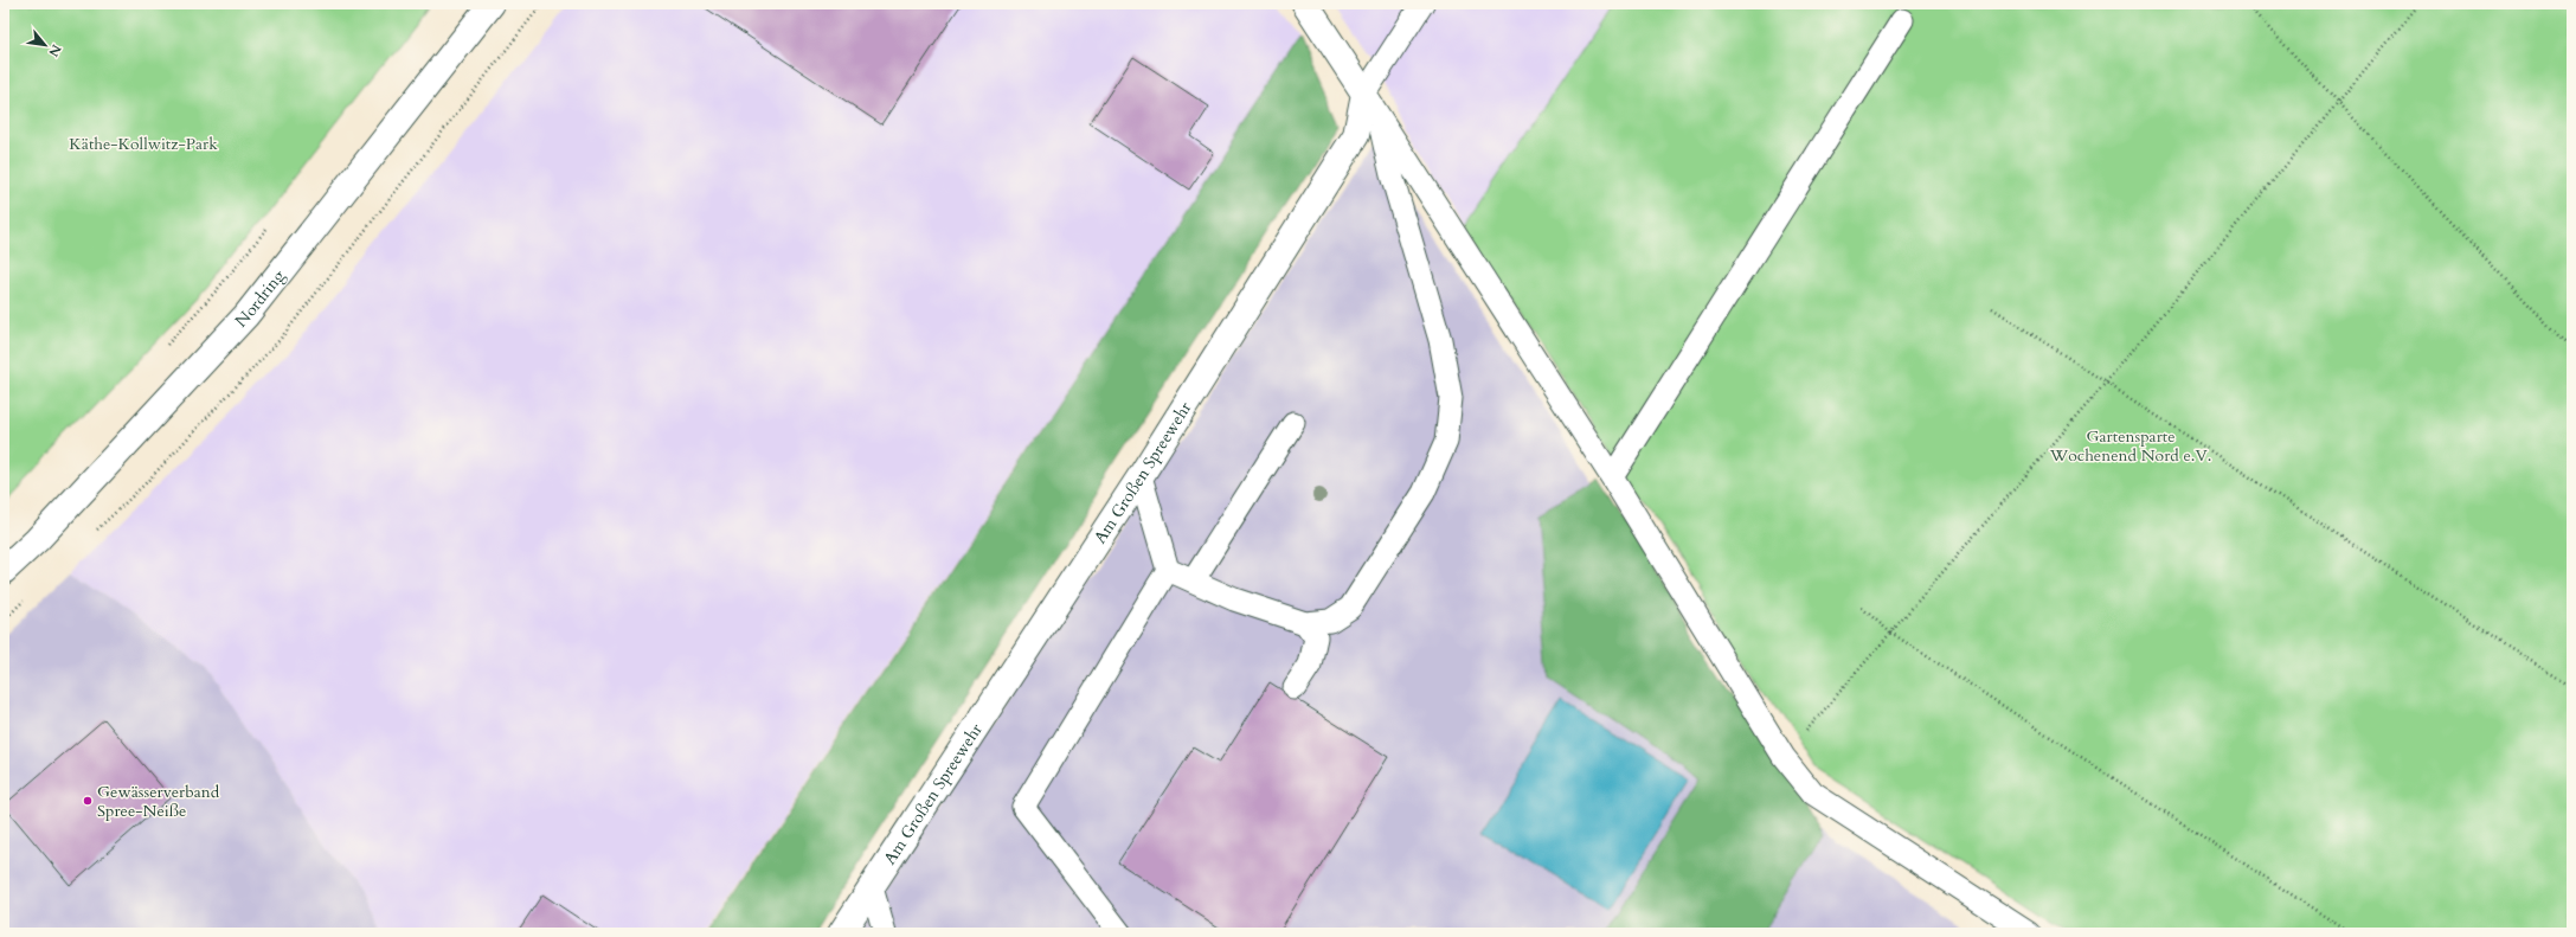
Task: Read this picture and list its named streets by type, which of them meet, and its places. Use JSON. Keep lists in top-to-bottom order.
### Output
{
  "streets": {
    "street": ["Nordring", "Am Großen Spreewehr"]
  },
  "parks": ["Käthe-Kollwitz-Park", "Gartensparte Wochenend Nord e.V."],
  "places": ["Gewässerverband Spree-Neiße"],
  "north": "bottom right"
}
